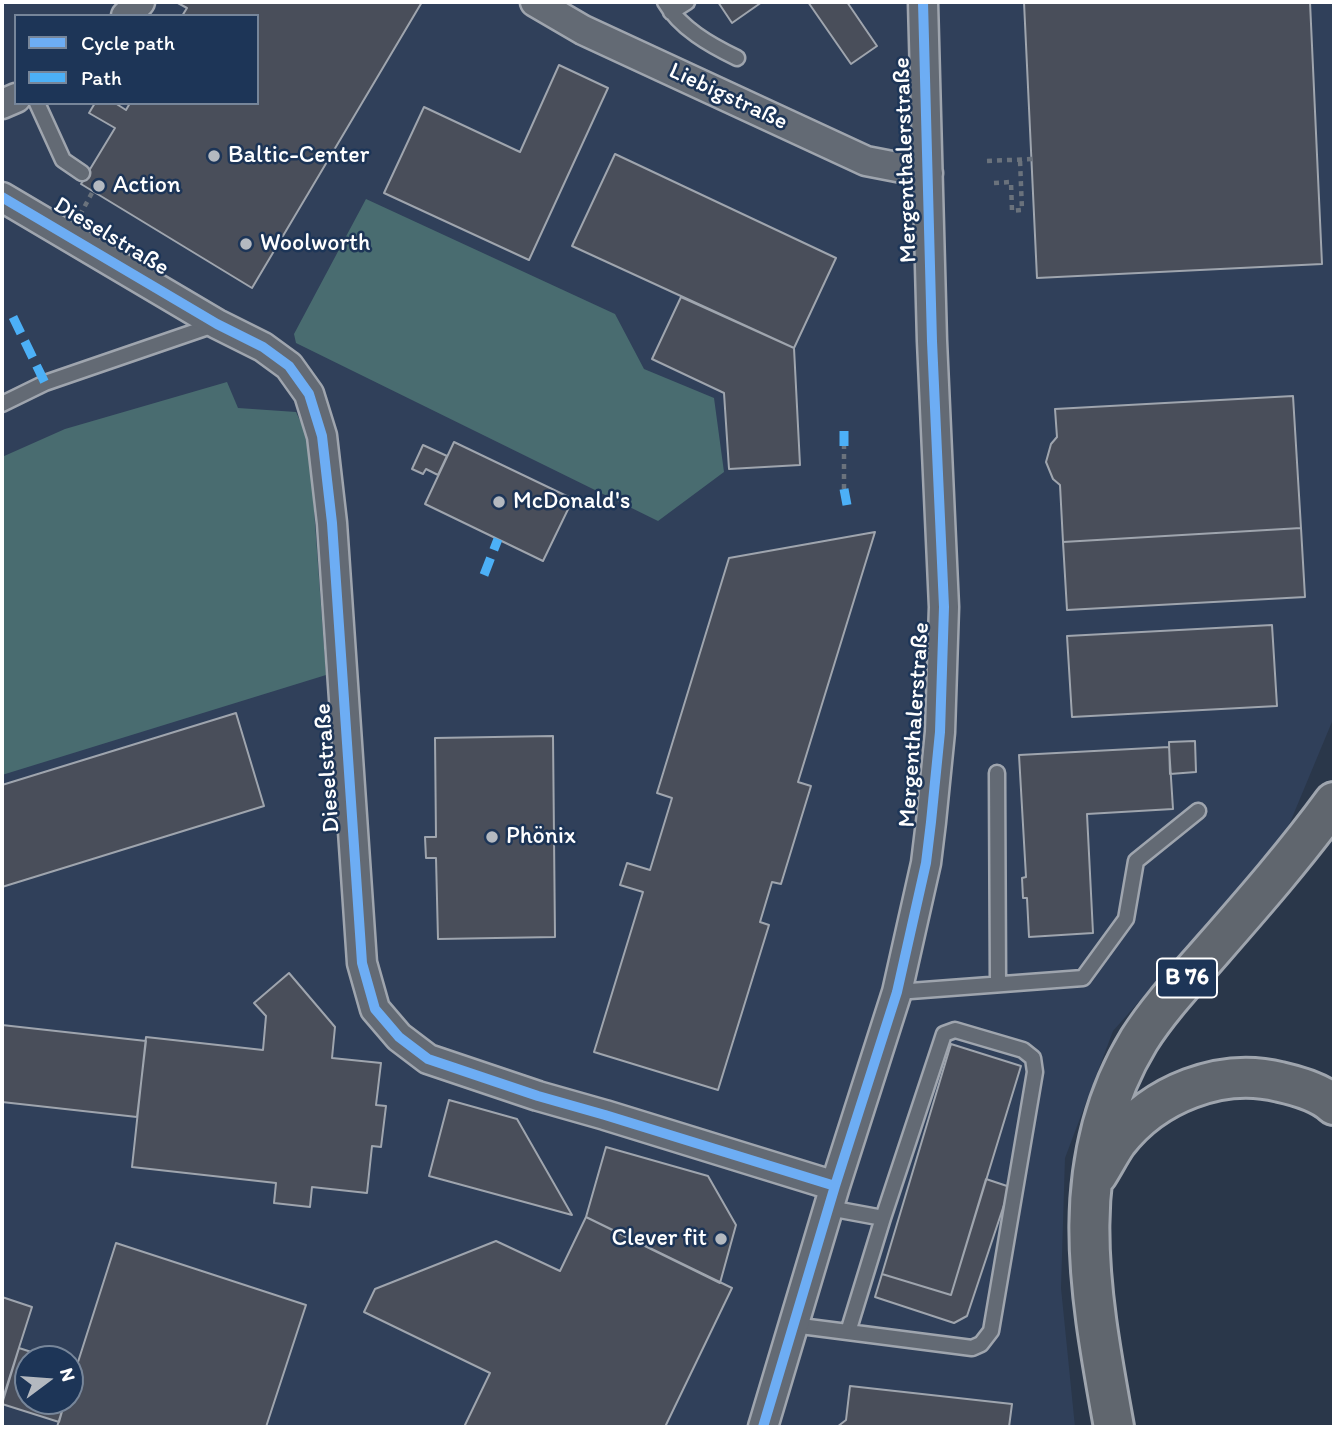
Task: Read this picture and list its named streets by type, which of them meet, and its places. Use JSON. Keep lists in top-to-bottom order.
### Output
{
  "streets": {
    "highway": ["B 76"],
    "street": ["Liebigstraße", "Mergenthalerstraße", "Dieselstraße"]
  },
  "crossings": [
    ["Liebigstraße", "Mergenthalerstraße"],
    ["Mergenthalerstraße", "Dieselstraße"]
  ],
  "places": [
    "Baltic-Center",
    "Action",
    "Woolworth",
    "McDonald's",
    "Phönix",
    "Clever fit"
  ],
  "legend": ["Cycle path", "Path"],
  "north": "right"
}
